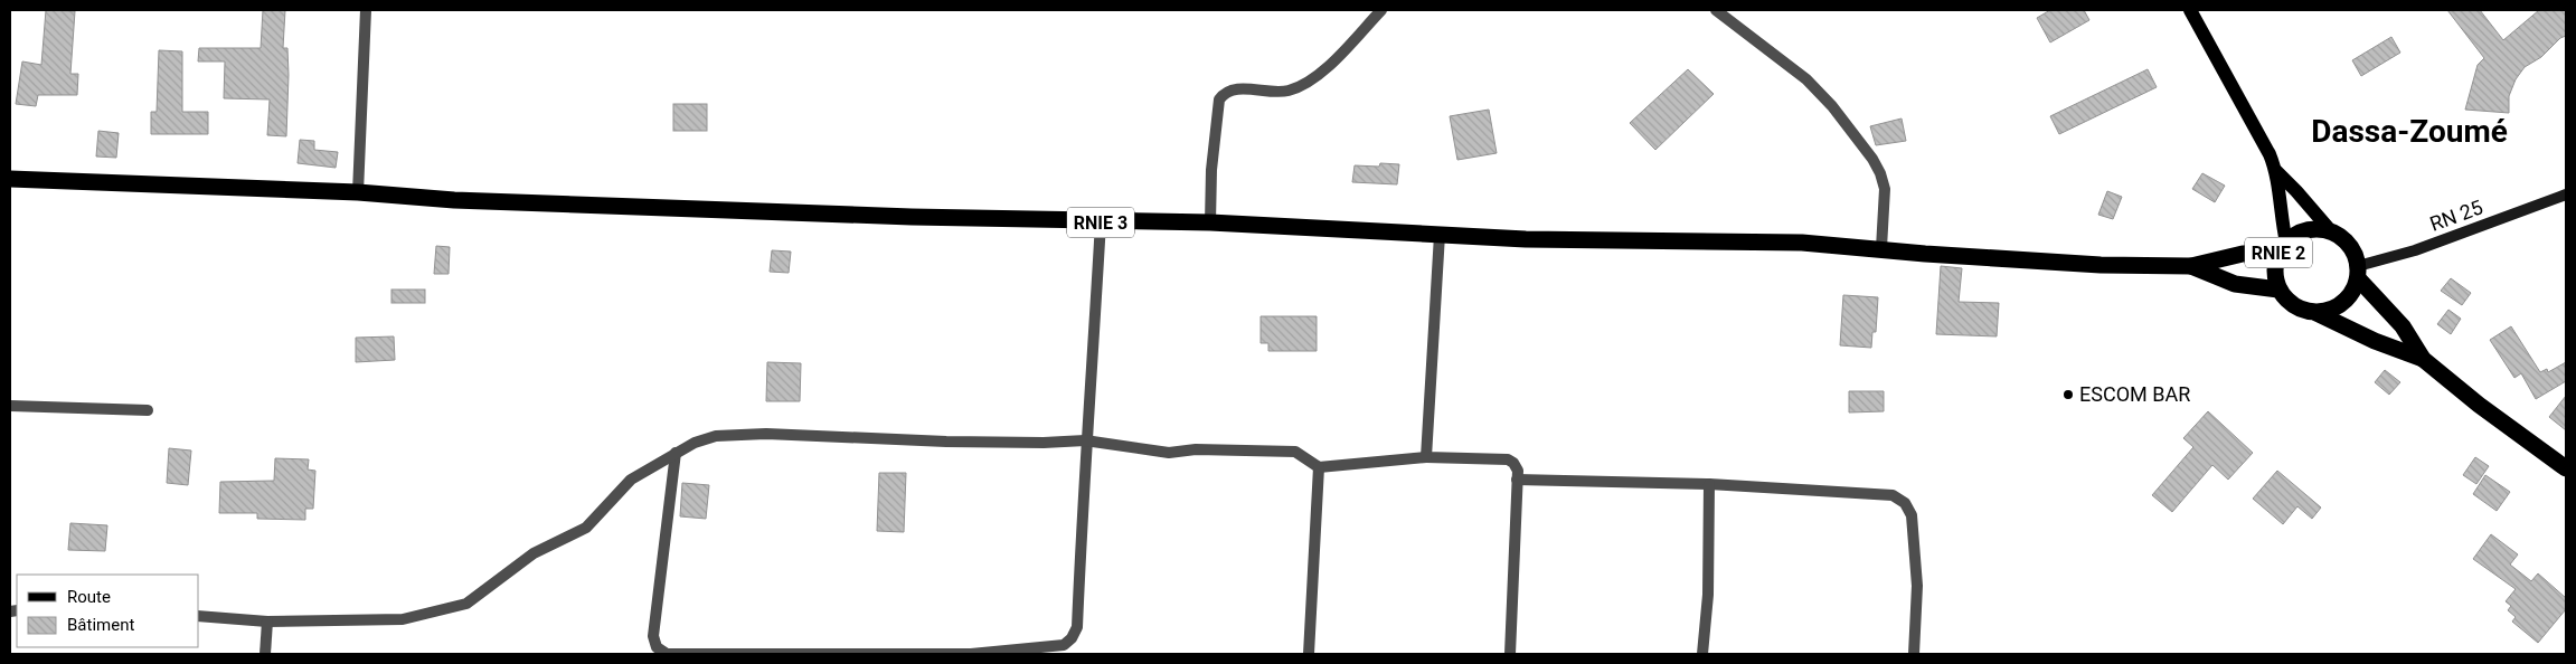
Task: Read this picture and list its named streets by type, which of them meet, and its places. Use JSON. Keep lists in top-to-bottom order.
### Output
{
  "streets": {
    "highway": ["RNIE 3", "RNIE 2"],
    "main road": ["RN 25"]
  },
  "crossings": [
    ["RN 25", "RNIE 3"],
    ["RN 25", "RNIE 2"],
    ["RNIE 3", "RNIE 2"]
  ],
  "districts": ["Dassa-Zoumé"],
  "places": ["ESCOM BAR"],
  "legend": ["Route", "Bâtiment"]
}
